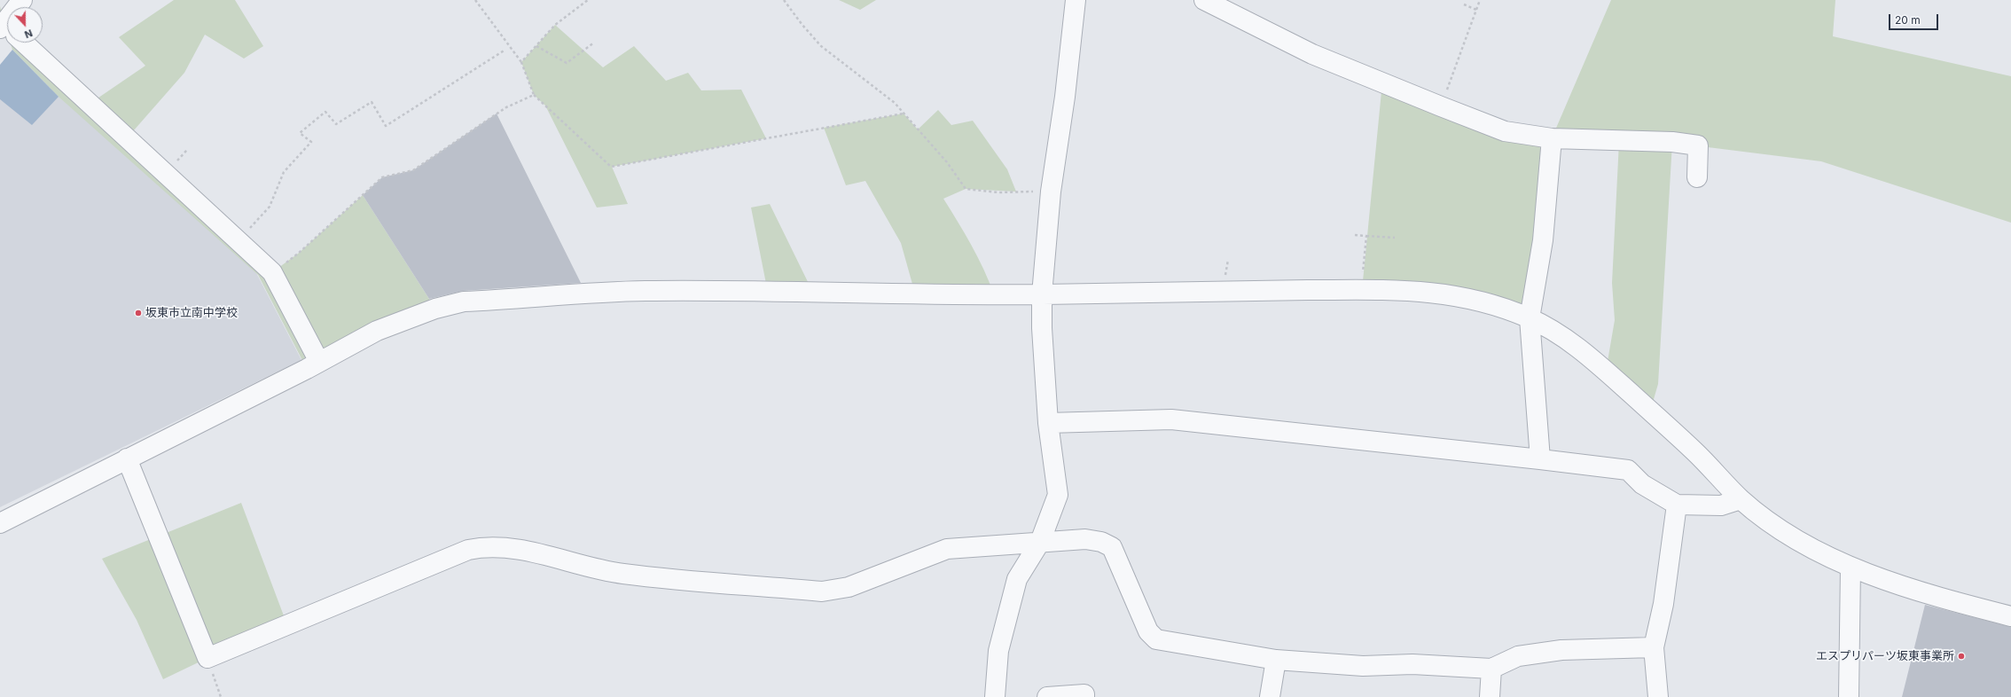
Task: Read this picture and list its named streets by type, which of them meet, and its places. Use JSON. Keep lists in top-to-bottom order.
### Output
{
  "places": ["坂東市立南中学校", "エスプリパーツ坂東事業所"],
  "scale_bar": "20 m",
  "north": "bottom"
}
